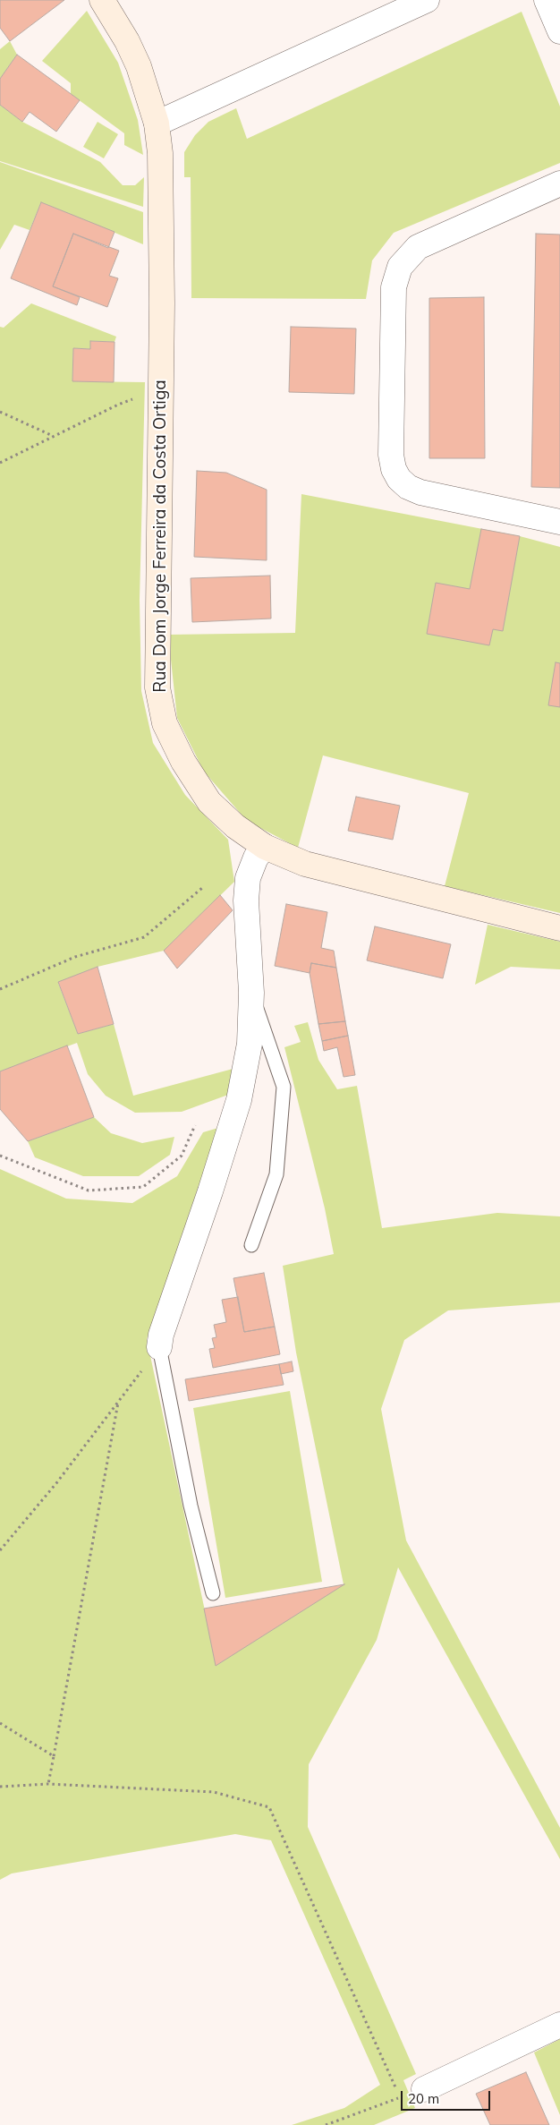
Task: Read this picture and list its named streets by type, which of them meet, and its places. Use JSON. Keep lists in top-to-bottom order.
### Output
{
  "streets": {
    "street": ["Rua Dom Jorge Ferreira da Costa Ortiga"]
  },
  "scale_bar": "20 m"
}
